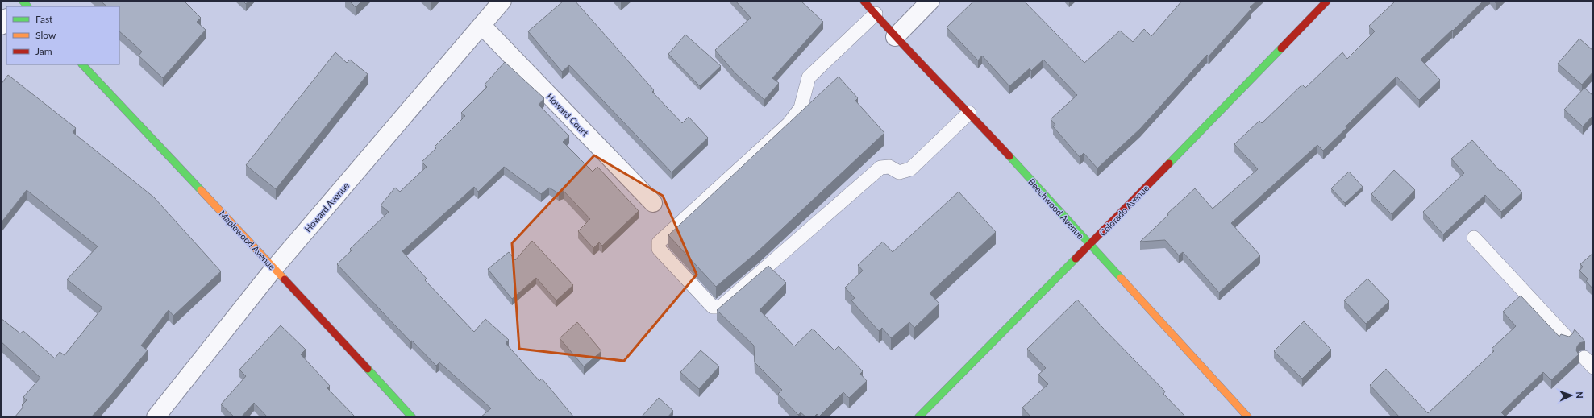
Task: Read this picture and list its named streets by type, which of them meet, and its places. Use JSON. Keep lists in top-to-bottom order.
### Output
{
  "streets": {
    "street": [
      "Howard Court",
      "Howard Avenue",
      "Beechwood Avenue",
      "Colorado Avenue",
      "Maplewood Avenue"
    ]
  },
  "crossings": [
    ["Howard Court", "Howard Avenue"],
    ["Howard Avenue", "Maplewood Avenue"],
    ["Beechwood Avenue", "Colorado Avenue"]
  ],
  "legend": ["Fast", "Slow", "Jam"],
  "north": "right"
}
